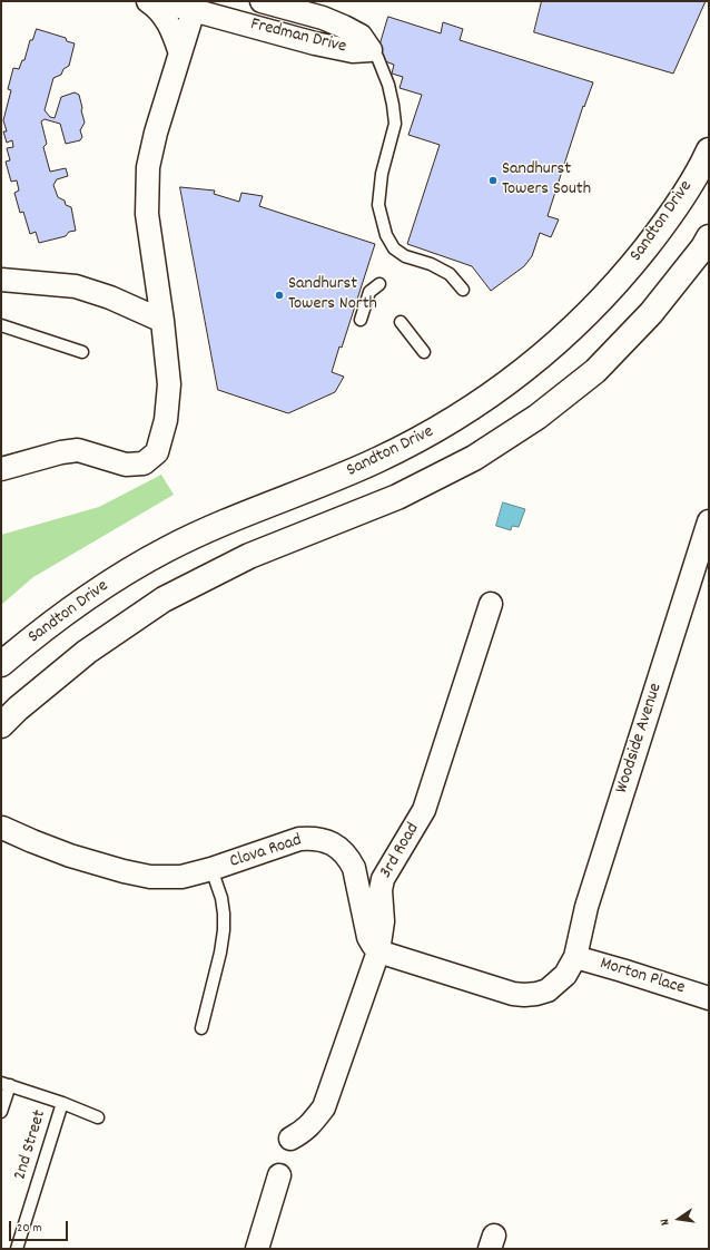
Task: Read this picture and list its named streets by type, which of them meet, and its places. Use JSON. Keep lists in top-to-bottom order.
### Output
{
  "streets": {
    "main road": ["Sandton Drive"],
    "street": [
      "Fredman Drive",
      "Woodside Avenue",
      "3rd Road",
      "Clova Road",
      "Morton Place"
    ],
    "lane": ["2nd Street"]
  },
  "crossings": [
    ["Woodside Avenue", "Morton Place"],
    ["3rd Road", "Clova Road"]
  ],
  "places": ["Sandhurst Towers South", "Sandhurst Towers North"],
  "scale_bar": "20 m",
  "north": "left"
}
